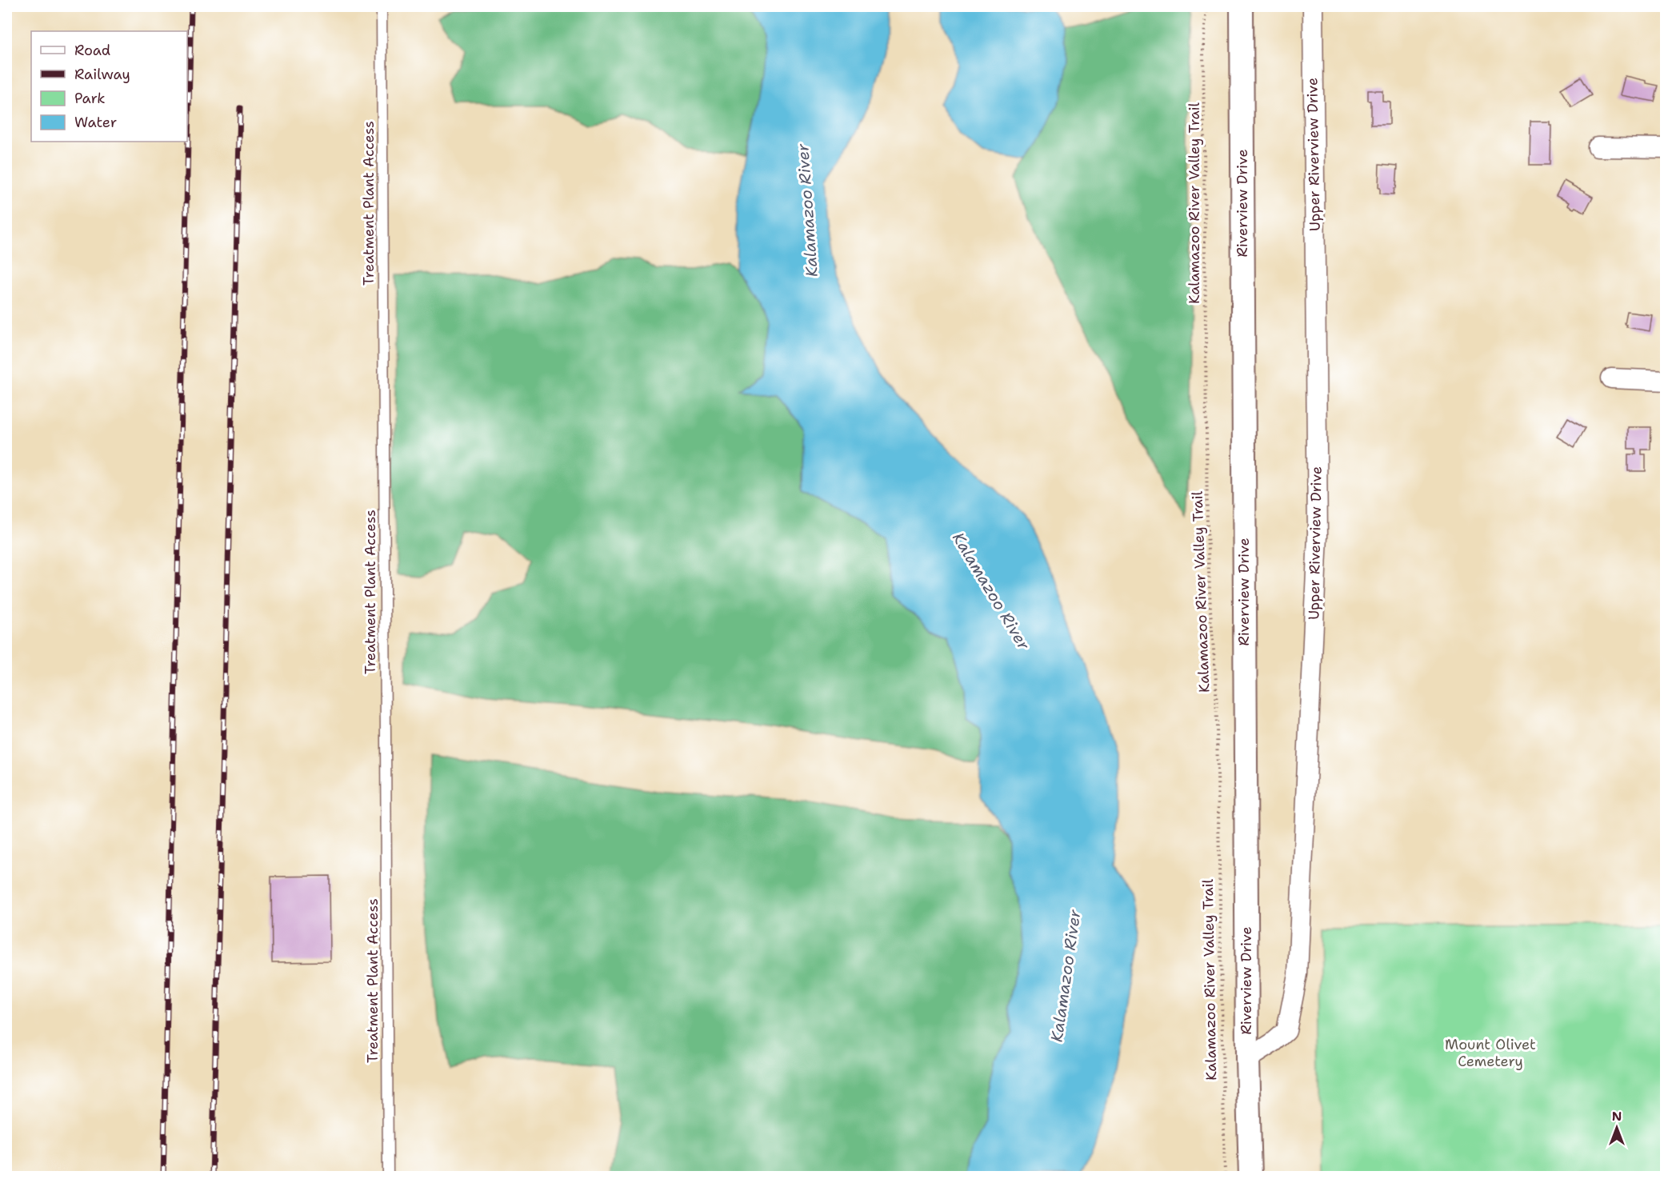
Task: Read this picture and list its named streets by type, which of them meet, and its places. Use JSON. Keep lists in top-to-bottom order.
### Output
{
  "streets": {
    "street": ["Upper Riverview Drive", "Riverview Drive"],
    "lane": ["Treatment Plant Access"],
    "path": ["Kalamazoo River Valley Trail"]
  },
  "crossings": [
    ["Upper Riverview Drive", "Riverview Drive"]
  ],
  "water": ["Kalamazoo River"],
  "parks": ["Mount Olivet Cemetery"],
  "legend": [
    "Road",
    "Railway",
    "Park",
    "Water"
  ],
  "north": "top"
}
